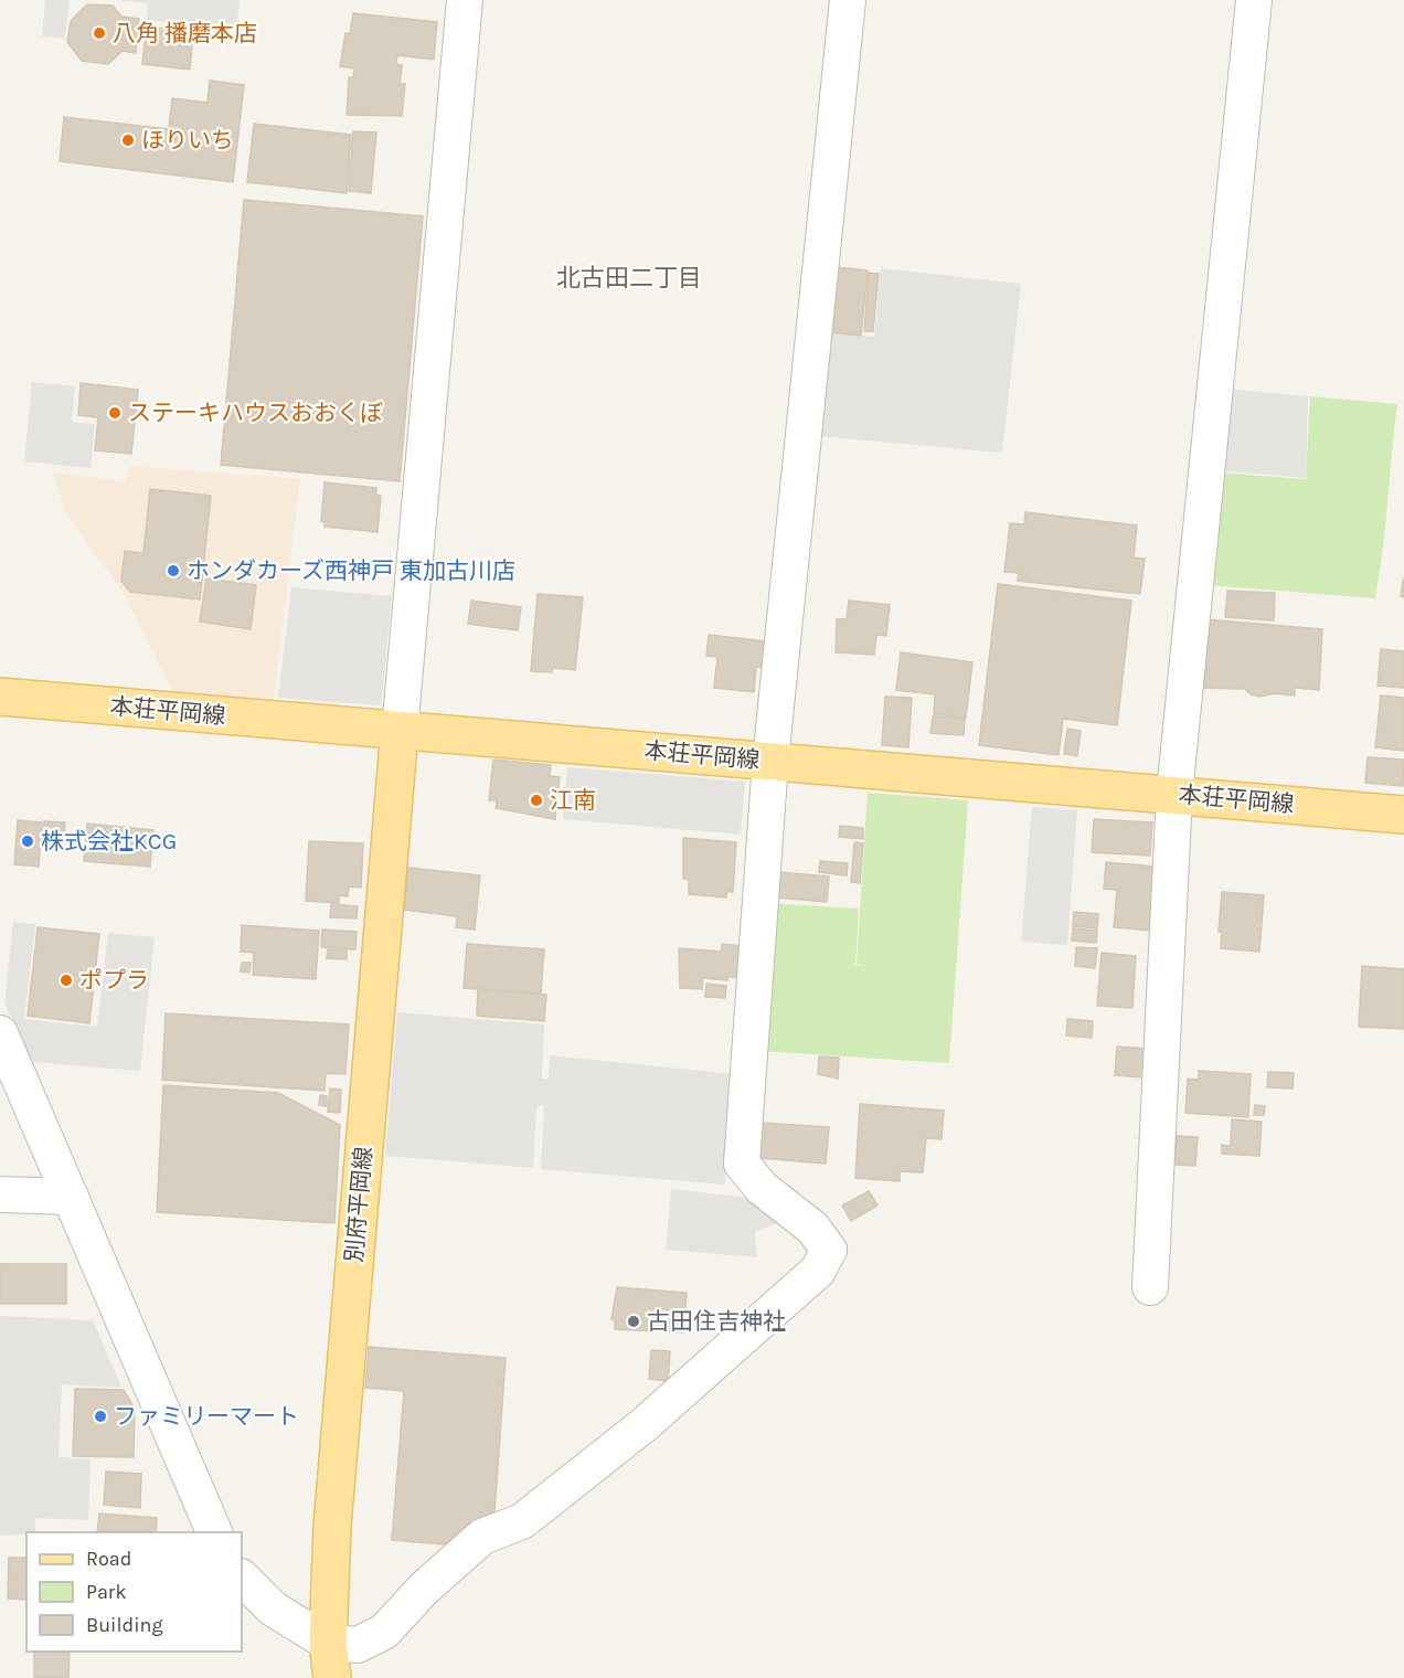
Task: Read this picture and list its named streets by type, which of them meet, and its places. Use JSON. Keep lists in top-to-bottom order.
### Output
{
  "streets": {
    "main road": ["本荘平岡線", "別府平岡線"]
  },
  "crossings": [
    ["本荘平岡線", "別府平岡線"]
  ],
  "districts": ["北古田二丁目"],
  "places": [
    "八角 播磨本店",
    "ほりいち",
    "ステーキハウスおおくぼ",
    "ホンダカーズ西神戸 東加古川店",
    "江南",
    "株式会社KCG",
    "ポプラ",
    "古田住吉神社",
    "ファミリーマート"
  ],
  "legend": ["Road", "Park", "Building"]
}
